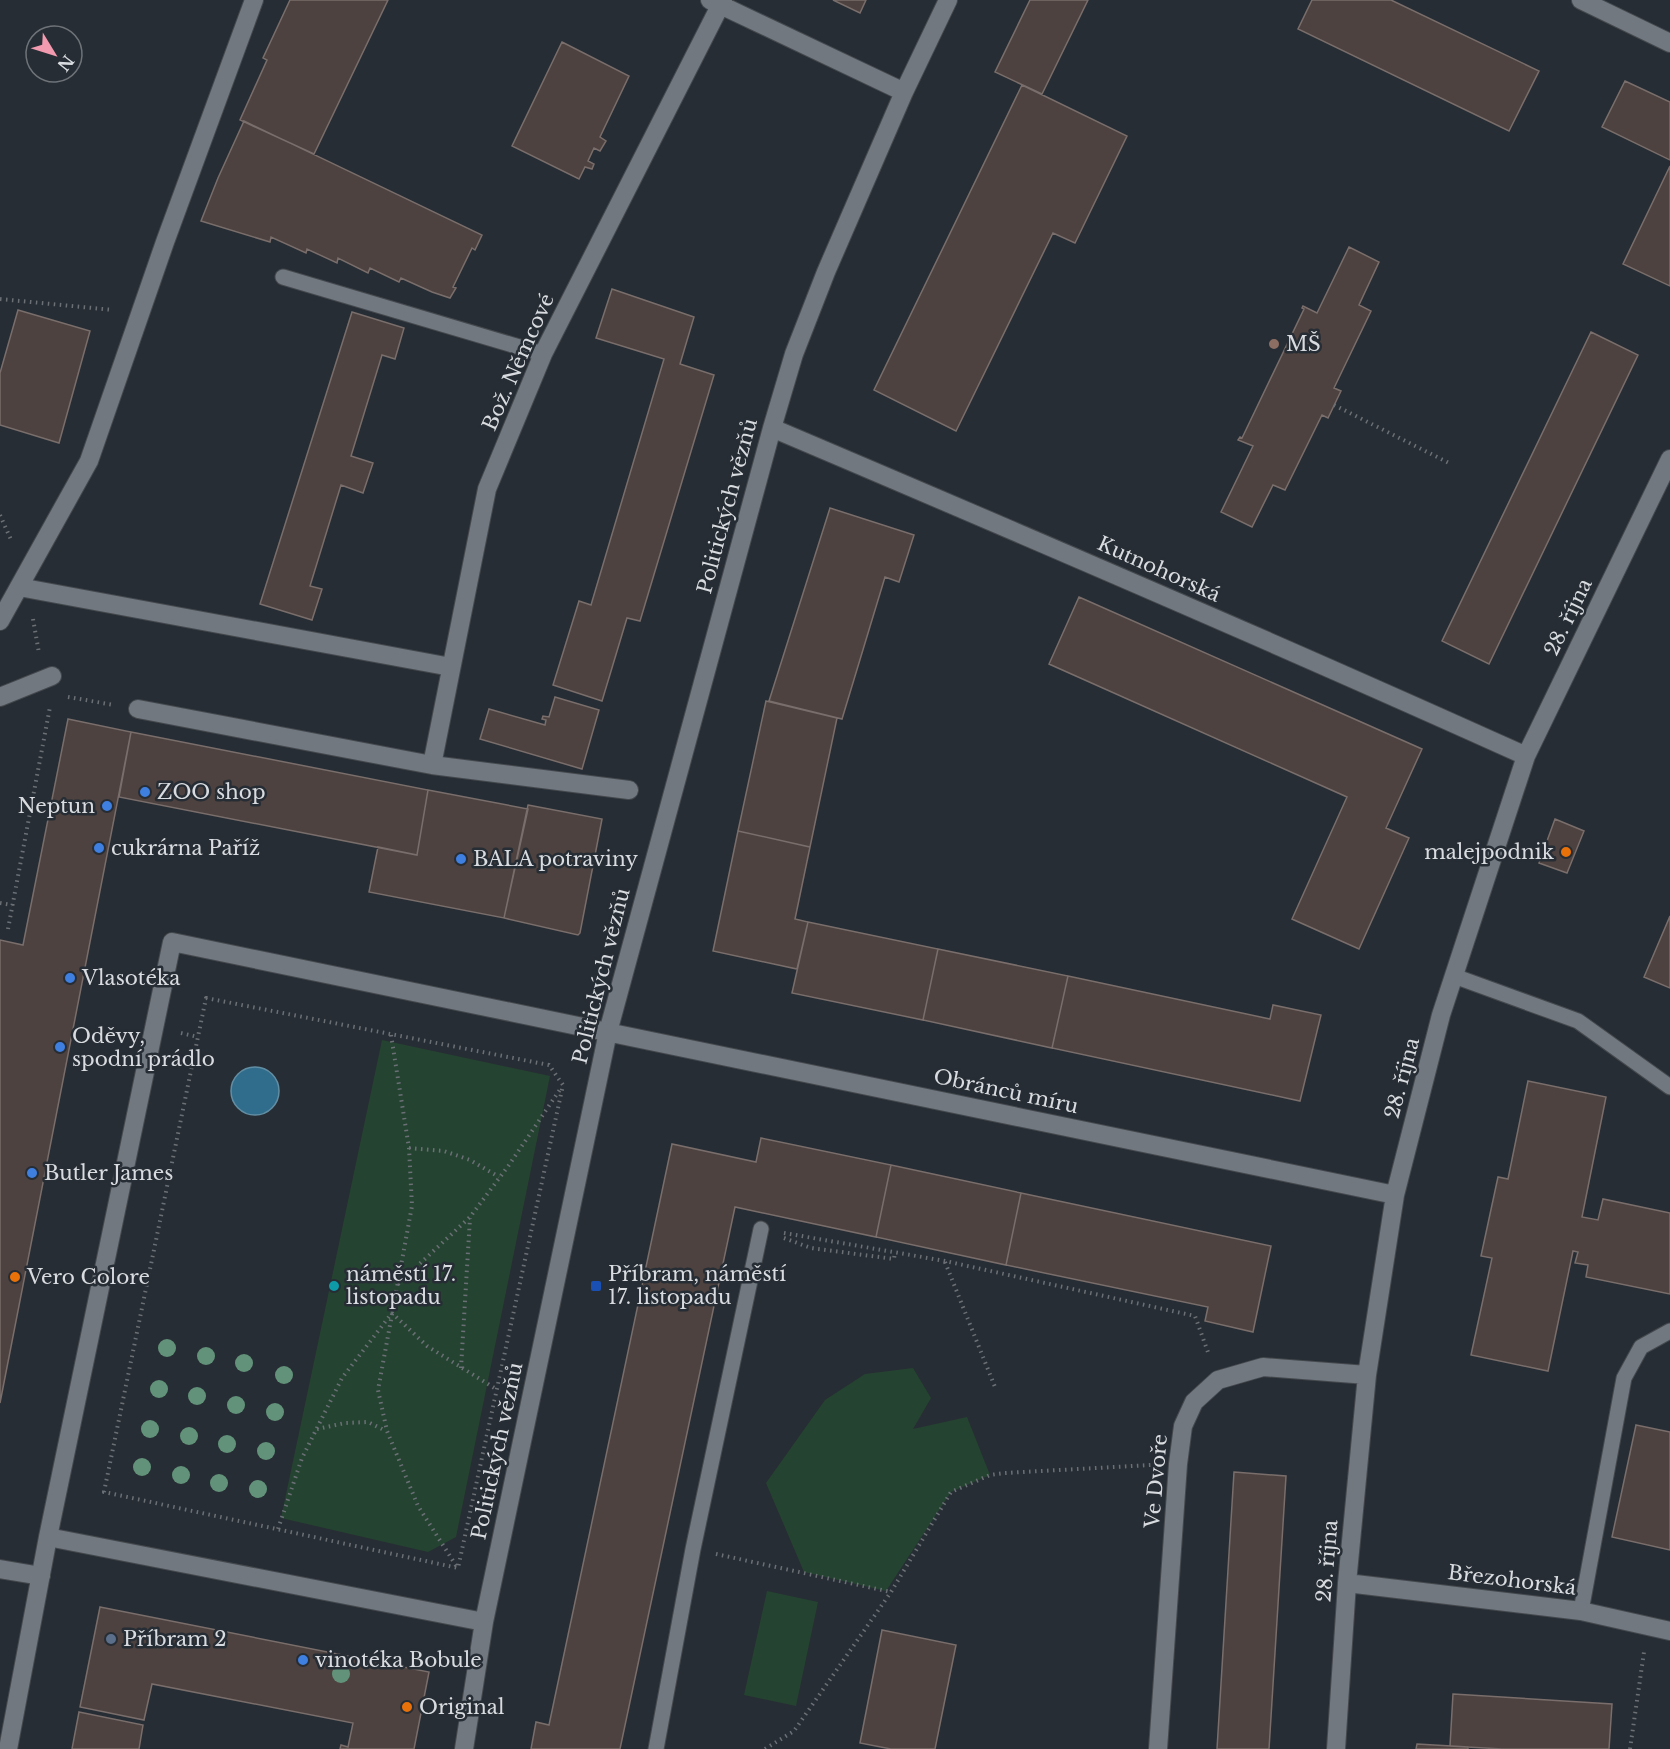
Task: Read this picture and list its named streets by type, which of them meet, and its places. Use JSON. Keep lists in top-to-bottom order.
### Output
{
  "streets": {
    "street": [
      "Bož. Němcové",
      "Politických vězňů",
      "Kutnohorská",
      "28. října",
      "Obránců míru",
      "Ve Dvoře",
      "Březohorská"
    ]
  },
  "crossings": [
    ["Politických vězňů", "Kutnohorská"],
    ["Politických vězňů", "Obránců míru"],
    ["Kutnohorská", "28. října"],
    ["28. října", "Obránců míru"],
    ["28. října", "Ve Dvoře"],
    ["28. října", "Březohorská"]
  ],
  "places": {
    "other": [
      "MŠ",
      "ZOO shop",
      "Neptun",
      "cukrárna Paříž",
      "malejpodnik",
      "BALA potraviny",
      "Vlasotéka",
      "Oděvy, spodní prádlo",
      "Butler James",
      "Vero Colore",
      "náměstí 17. listopadu",
      "Příbram 2",
      "vinotéka Bobule",
      "Original"
    ],
    "transit": ["Příbram, náměstí 17. listopadu"]
  },
  "north": "bottom right"
}
